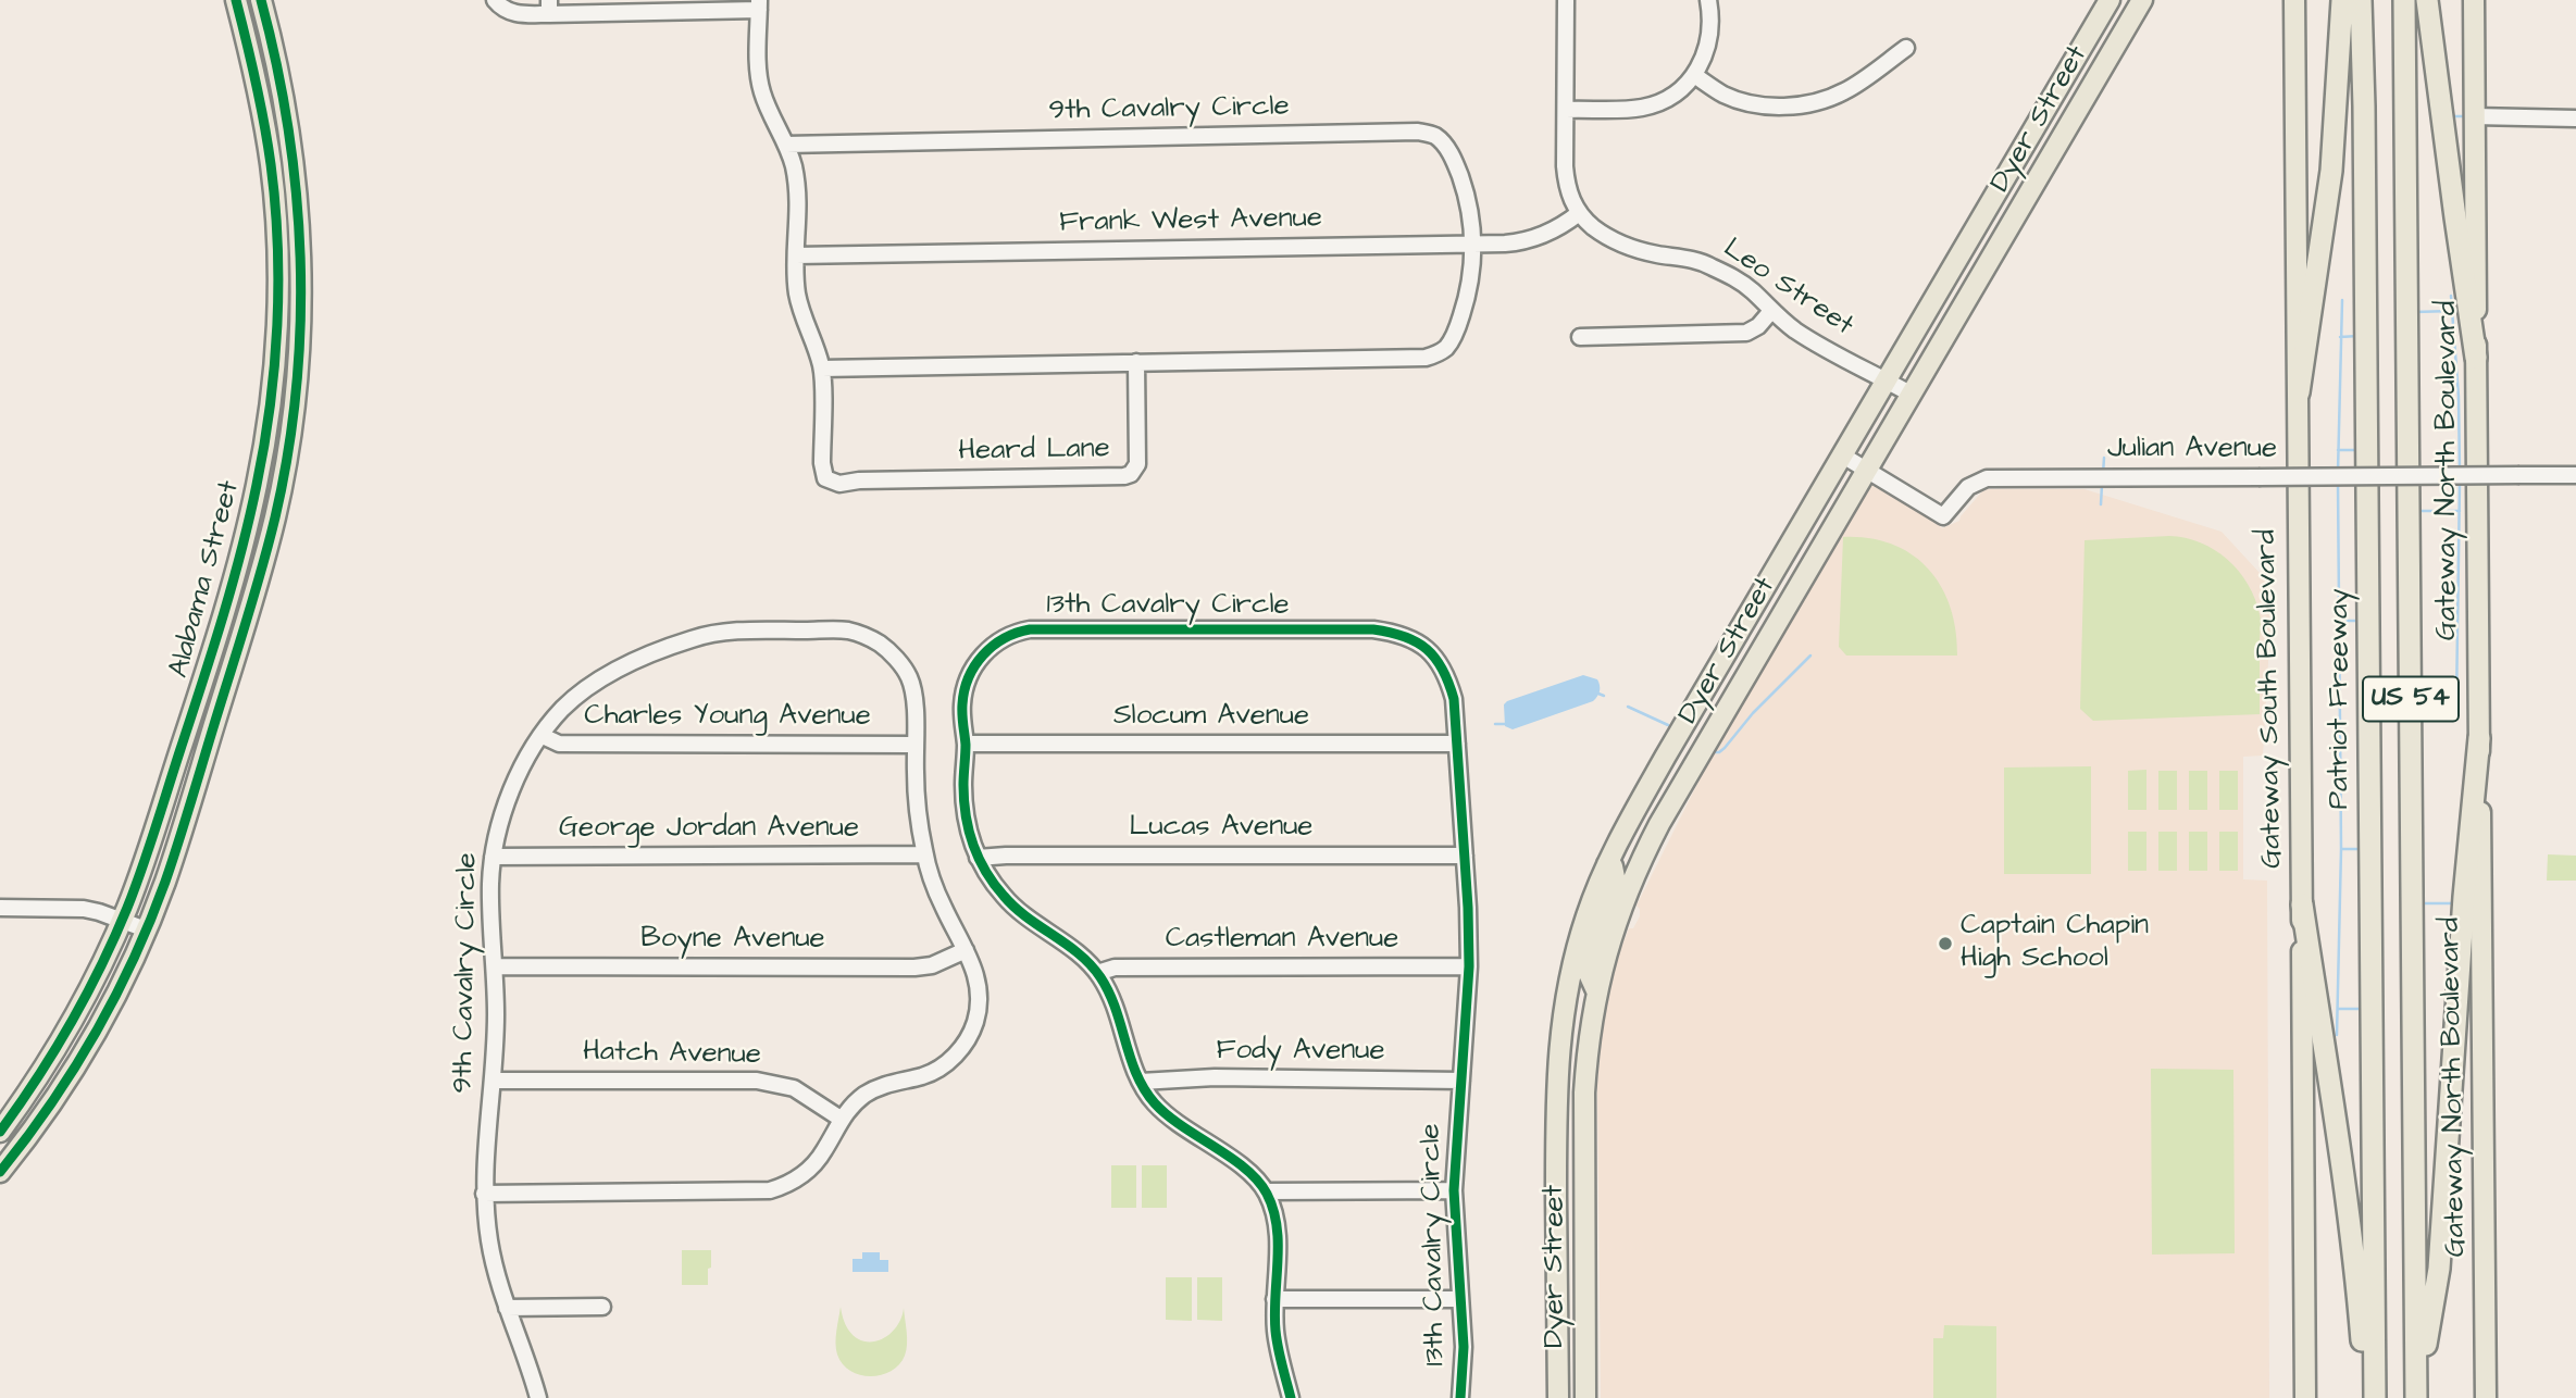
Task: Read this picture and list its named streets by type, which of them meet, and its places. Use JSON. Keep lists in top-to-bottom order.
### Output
{
  "streets": {
    "highway": ["Patriot Freeway", "US 54"],
    "main road": [
      "Dyer Street",
      "Gateway North Boulevard",
      "Alabama Street",
      "Gateway South Boulevard"
    ],
    "street": [
      "9th Cavalry Circle",
      "Frank West Avenue",
      "Leo Street",
      "Julian Avenue",
      "Heard Lane",
      "13th Cavalry Circle",
      "Charles Young Avenue",
      "Slocum Avenue",
      "Lucas Avenue",
      "George Jordan Avenue",
      "Boyne Avenue",
      "Castleman Avenue",
      "Fody Avenue",
      "Hatch Avenue"
    ]
  },
  "crossings": [
    ["9th Cavalry Circle", "Frank West Avenue"],
    ["9th Cavalry Circle", "Heard Lane"],
    ["9th Cavalry Circle", "Charles Young Avenue"],
    ["9th Cavalry Circle", "George Jordan Avenue"],
    ["9th Cavalry Circle", "Boyne Avenue"],
    ["9th Cavalry Circle", "Hatch Avenue"],
    ["Dyer Street", "Leo Street"],
    ["Dyer Street", "Julian Avenue"],
    ["Frank West Avenue", "Leo Street"],
    ["13th Cavalry Circle", "Slocum Avenue"],
    ["13th Cavalry Circle", "Lucas Avenue"],
    ["13th Cavalry Circle", "Castleman Avenue"],
    ["13th Cavalry Circle", "Fody Avenue"]
  ],
  "places": ["Captain Chapin High School"]
}
